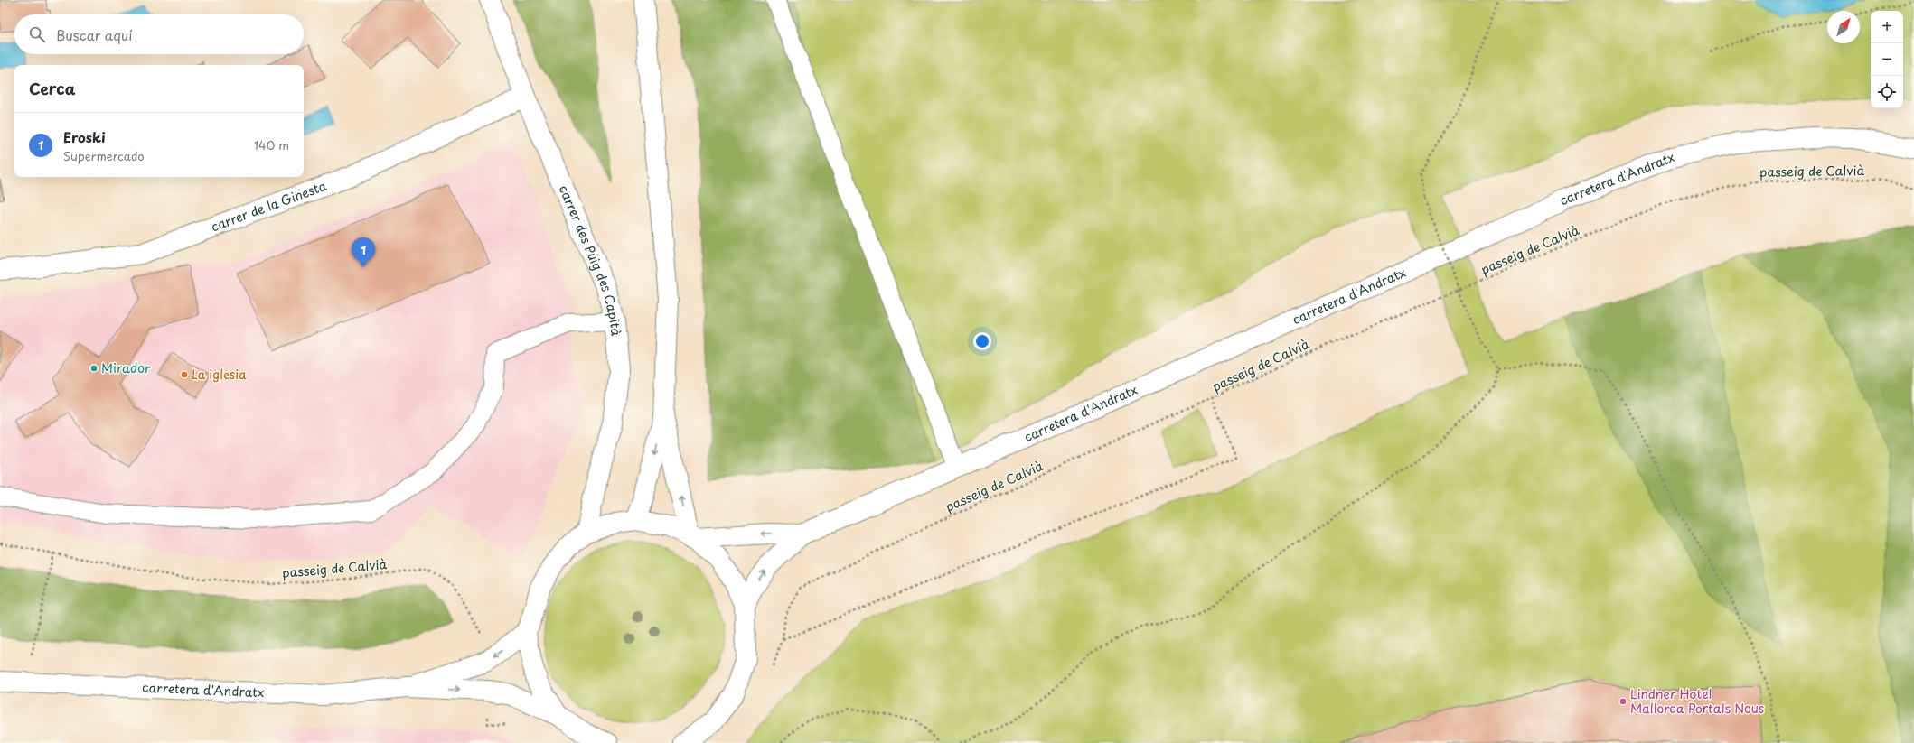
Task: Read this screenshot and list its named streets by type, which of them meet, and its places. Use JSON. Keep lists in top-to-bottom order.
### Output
{
  "streets": {
    "main road": ["carretera d'Andratx", "carrer de la Ginesta", "carrer des Puig des Capità"],
    "path": ["passeig de Calvià"]
  },
  "crossings": [
    ["passeig de Calvià", "carretera d'Andratx"],
    ["carrer de la Ginesta", "carrer des Puig des Capità"]
  ],
  "places": ["Mirador", "La iglesia", "Lindner Hotel Mallorca Portals Nous"],
  "north": "top right",
  "page": {
    "map_buttons": ["+", "−"],
    "search": "Buscar aquí",
    "heading": "Cerca",
    "list": [
      {
        "mark": "1",
        "name": "Eroski",
        "note": "Supermercado",
        "value": "140 m"
      }
    ],
    "pins": "1"
  }
}
